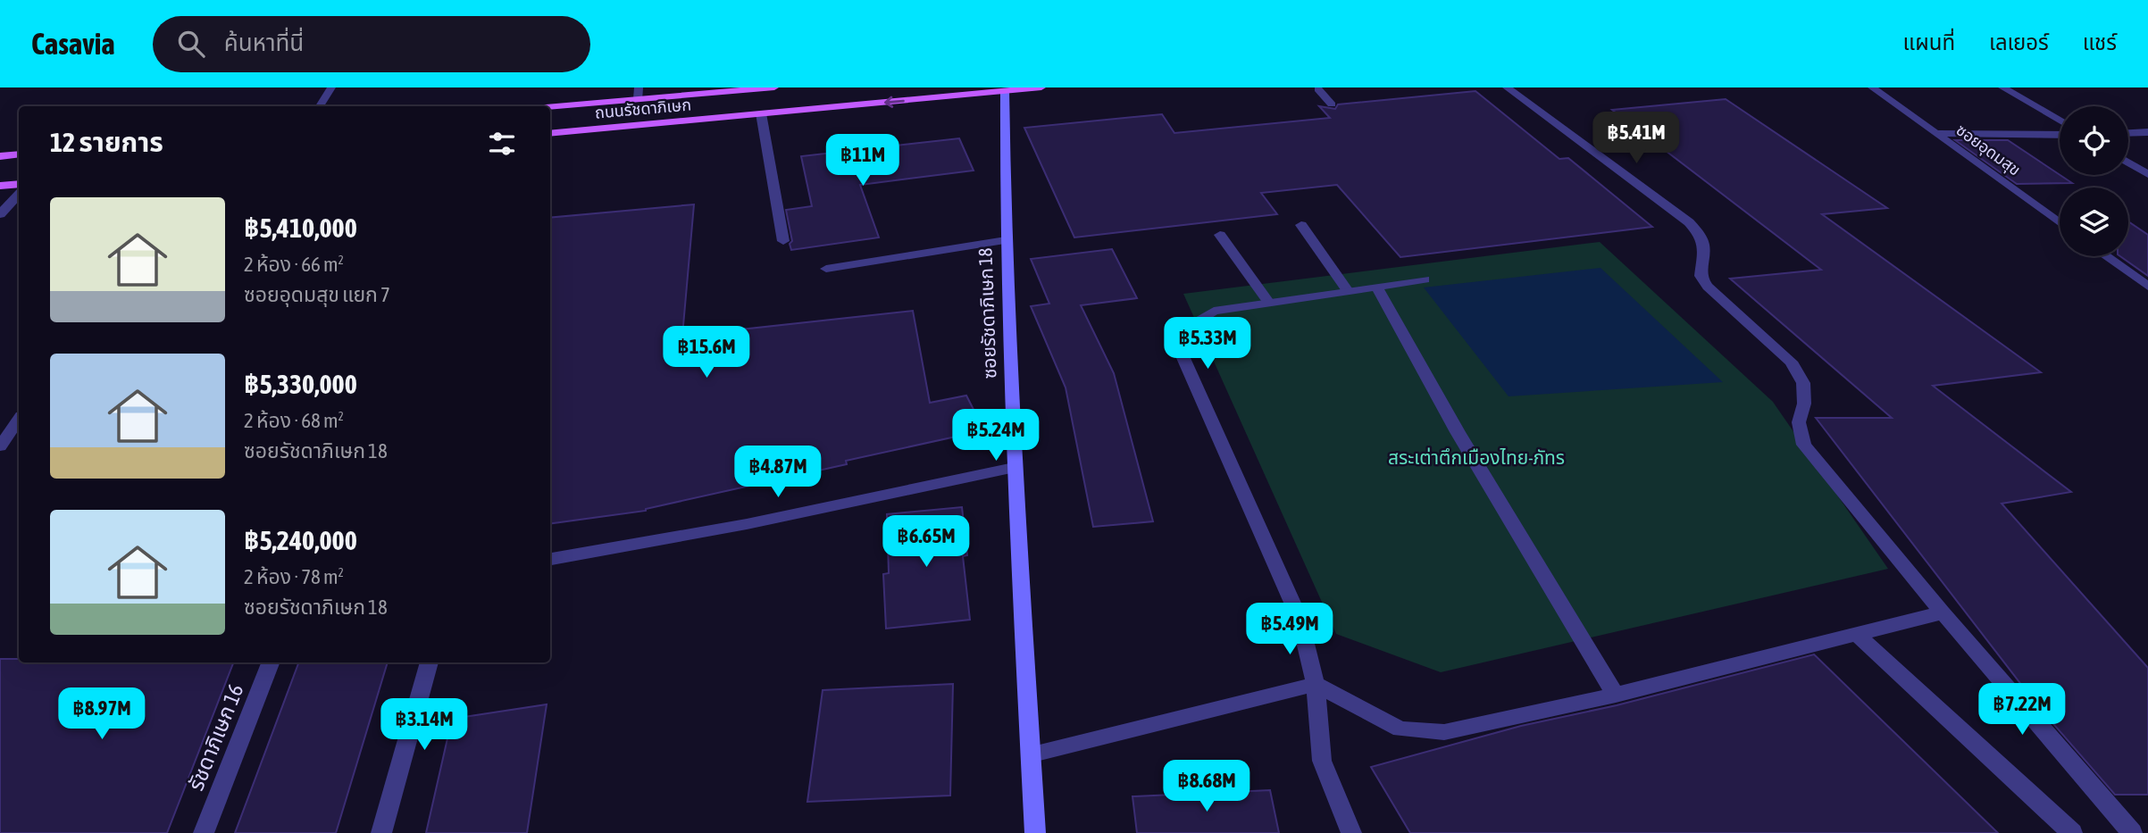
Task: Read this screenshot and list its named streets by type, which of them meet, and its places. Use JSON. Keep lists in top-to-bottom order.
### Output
{
  "streets": {
    "main road": ["ถนนรัชดาภิเษก"],
    "street": ["ซอยอุดมสุข", "ซอยรัชดาภิเษก 18", "รัชดาภิเษก 16"]
  },
  "crossings": [
    ["ถนนรัชดาภิเษก", "ซอยรัชดาภิเษก 18"]
  ],
  "parks": ["สระเต่าตึกเมืองไทย-ภัทร"],
  "page": {
    "header": "Casavia",
    "search": "ค้นหาที่นี่",
    "nav": ["แผนที่", "เลเยอร์", "แชร์"],
    "heading": "12 รายการ",
    "price": [
      "฿5.41M",
      "฿11M",
      "฿5.33M",
      "฿15.6M",
      "฿5.24M",
      "฿4.87M",
      "฿6.65M",
      "฿5.49M",
      "฿7.22M",
      "฿8.97M",
      "฿3.14M",
      "฿8.68M"
    ],
    "list": [
      {
        "name": "฿5,410,000",
        "note": "2 ห้อง · 66 m² · ซอยอุดมสุข แยก 7"
      },
      {
        "name": "฿5,330,000",
        "note": "2 ห้อง · 68 m² · ซอยรัชดาภิเษก 18"
      },
      {
        "name": "฿5,240,000",
        "note": "2 ห้อง · 78 m² · ซอยรัชดาภิเษก 18"
      }
    ]
  }
}
